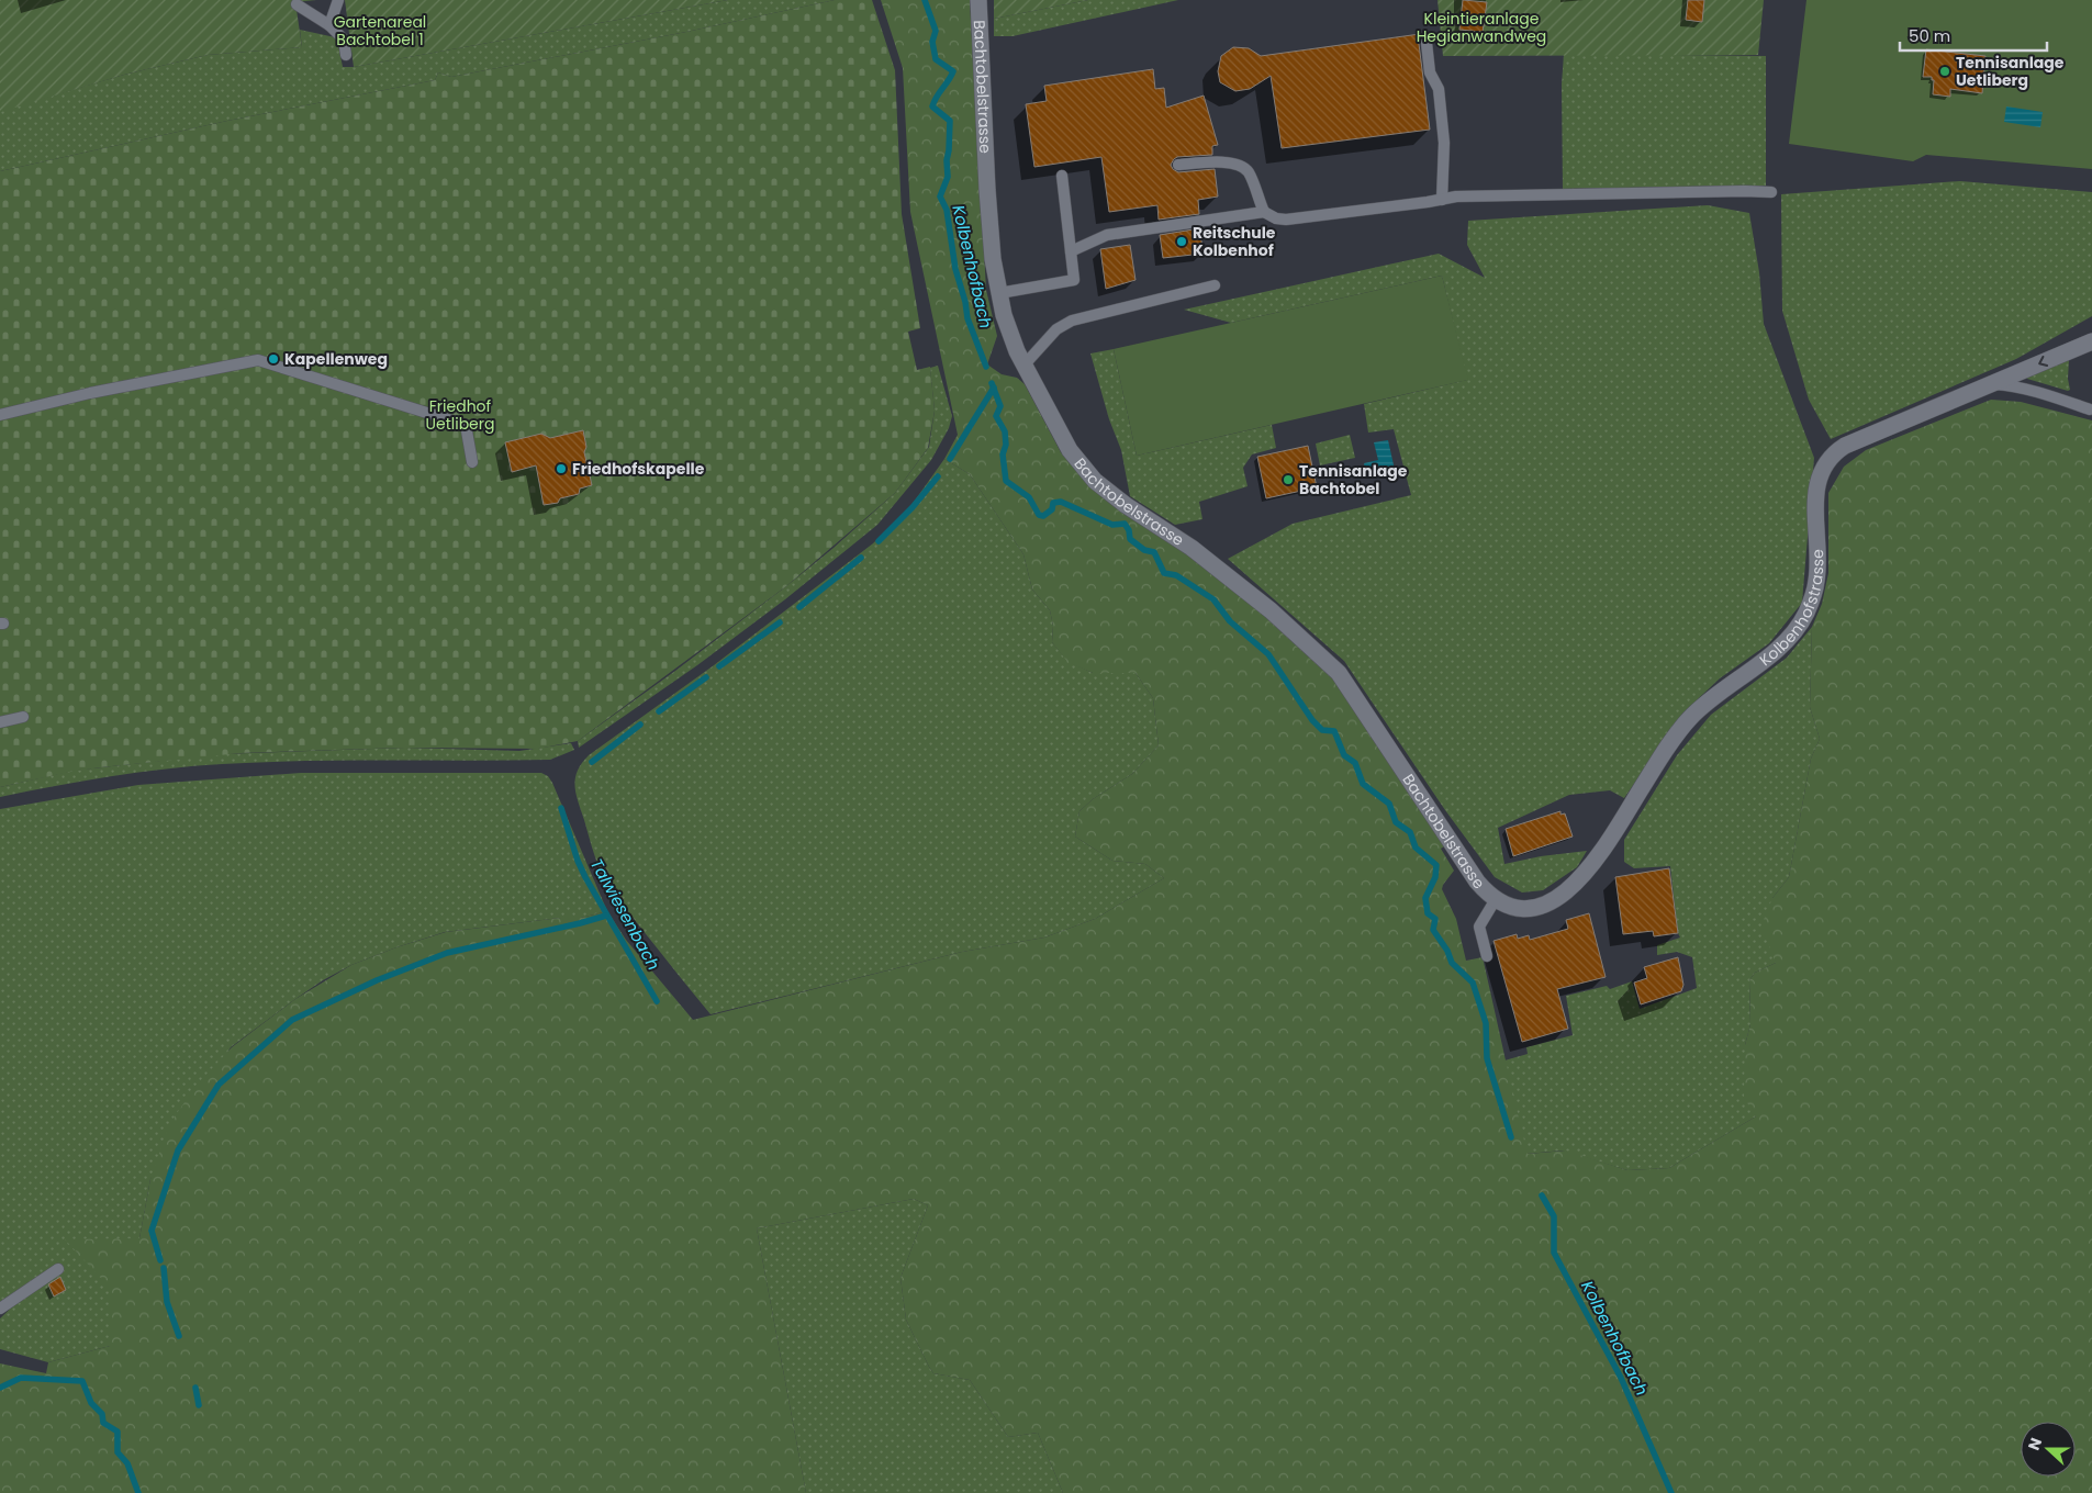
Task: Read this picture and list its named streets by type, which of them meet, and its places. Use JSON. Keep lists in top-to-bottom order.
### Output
{
  "streets": {
    "street": ["Bachtobelstrasse", "Kolbenhofstrasse"]
  },
  "crossings": [
    ["Bachtobelstrasse", "Kolbenhofstrasse"]
  ],
  "water": ["Kolbenhofbach", "Talwiesenbach"],
  "parks": ["Kleintieranlage Hegianwandweg", "Gartenareal Bachtobel 1", "Friedhof Uetliberg"],
  "places": [
    "Tennisanlage Uetliberg",
    "Reitschule Kolbenhof",
    "Kapellenweg",
    "Friedhofskapelle",
    "Tennisanlage Bachtobel"
  ],
  "scale_bar": "50 m",
  "north": "left"
}
